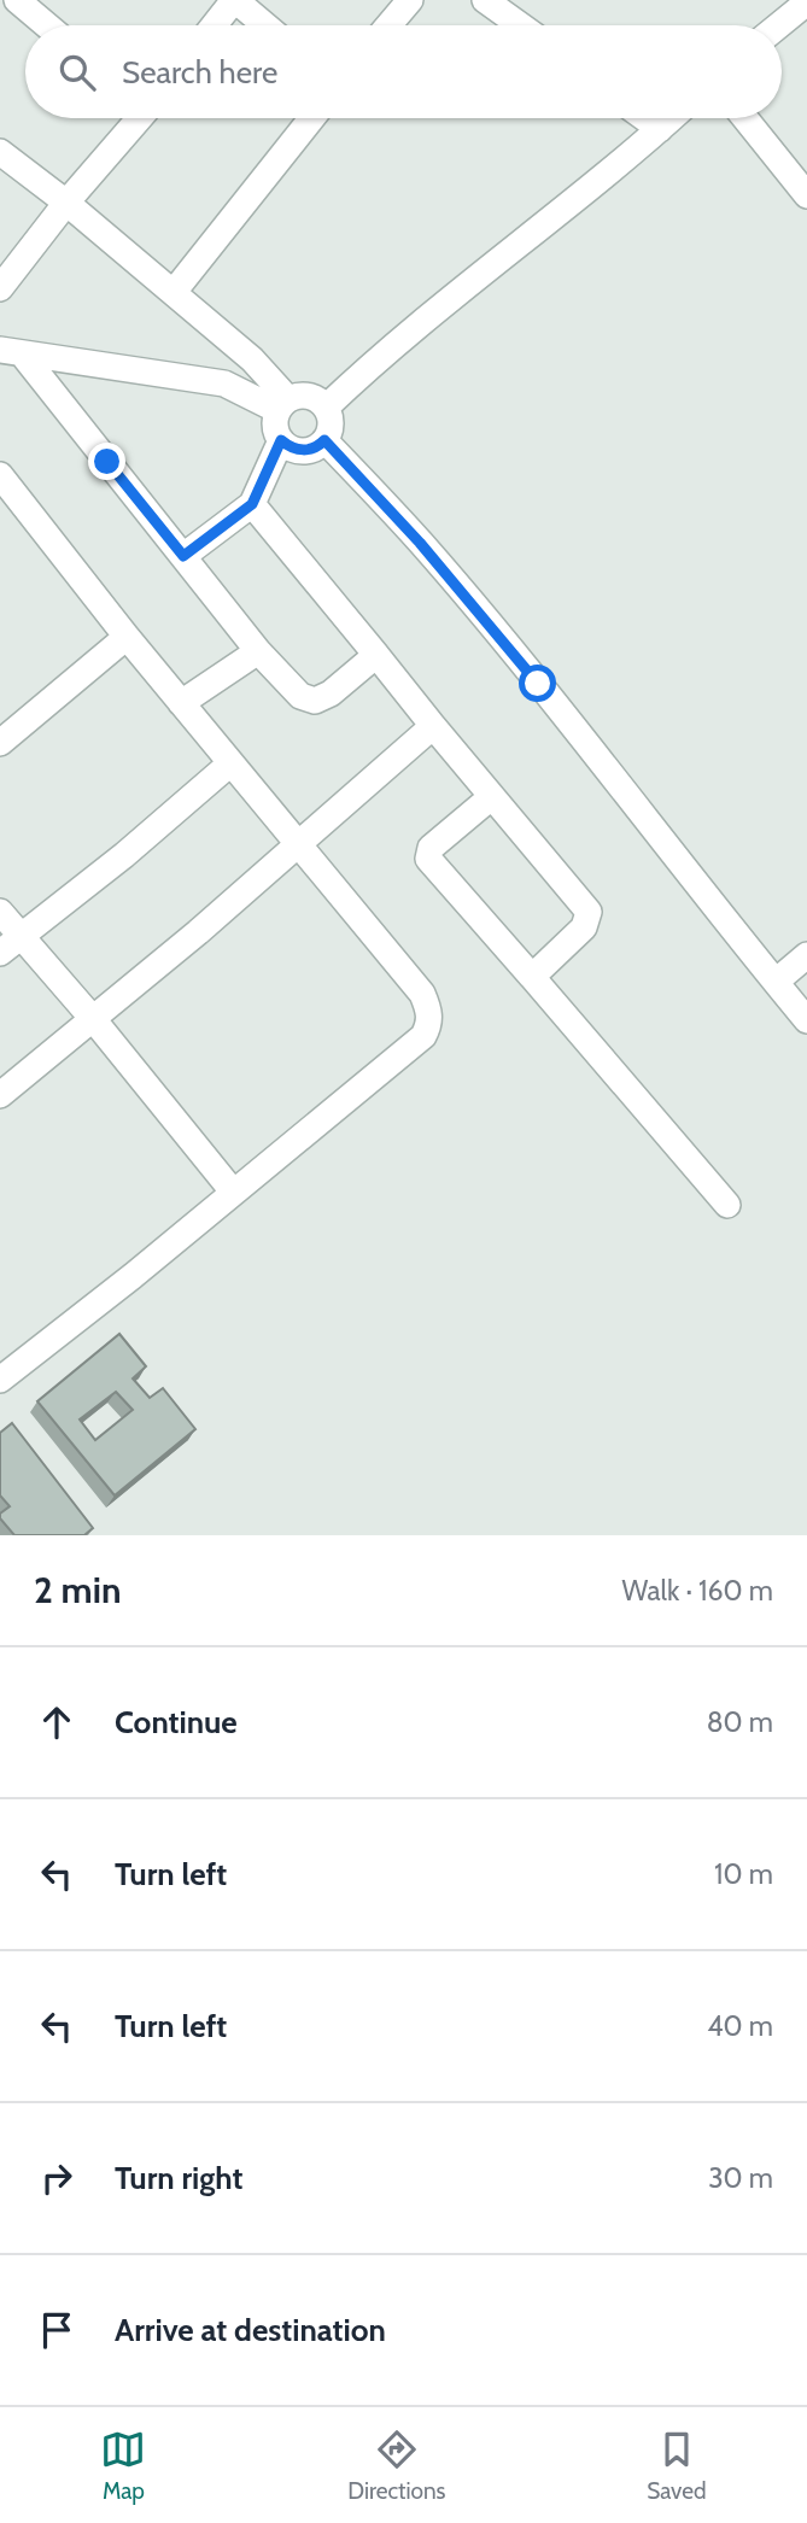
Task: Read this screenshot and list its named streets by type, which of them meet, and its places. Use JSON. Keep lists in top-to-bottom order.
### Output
{
  "page": {
    "search": "Search here",
    "heading": ["2 min", "Walk · 160 m"],
    "list": [
      ["Continue", "80 m"],
      ["Turn left", "10 m"],
      ["Turn left", "40 m"],
      ["Turn right", "30 m"],
      "Arrive at destination"
    ],
    "nav": ["Map", "Directions", "Saved"]
  }
}
